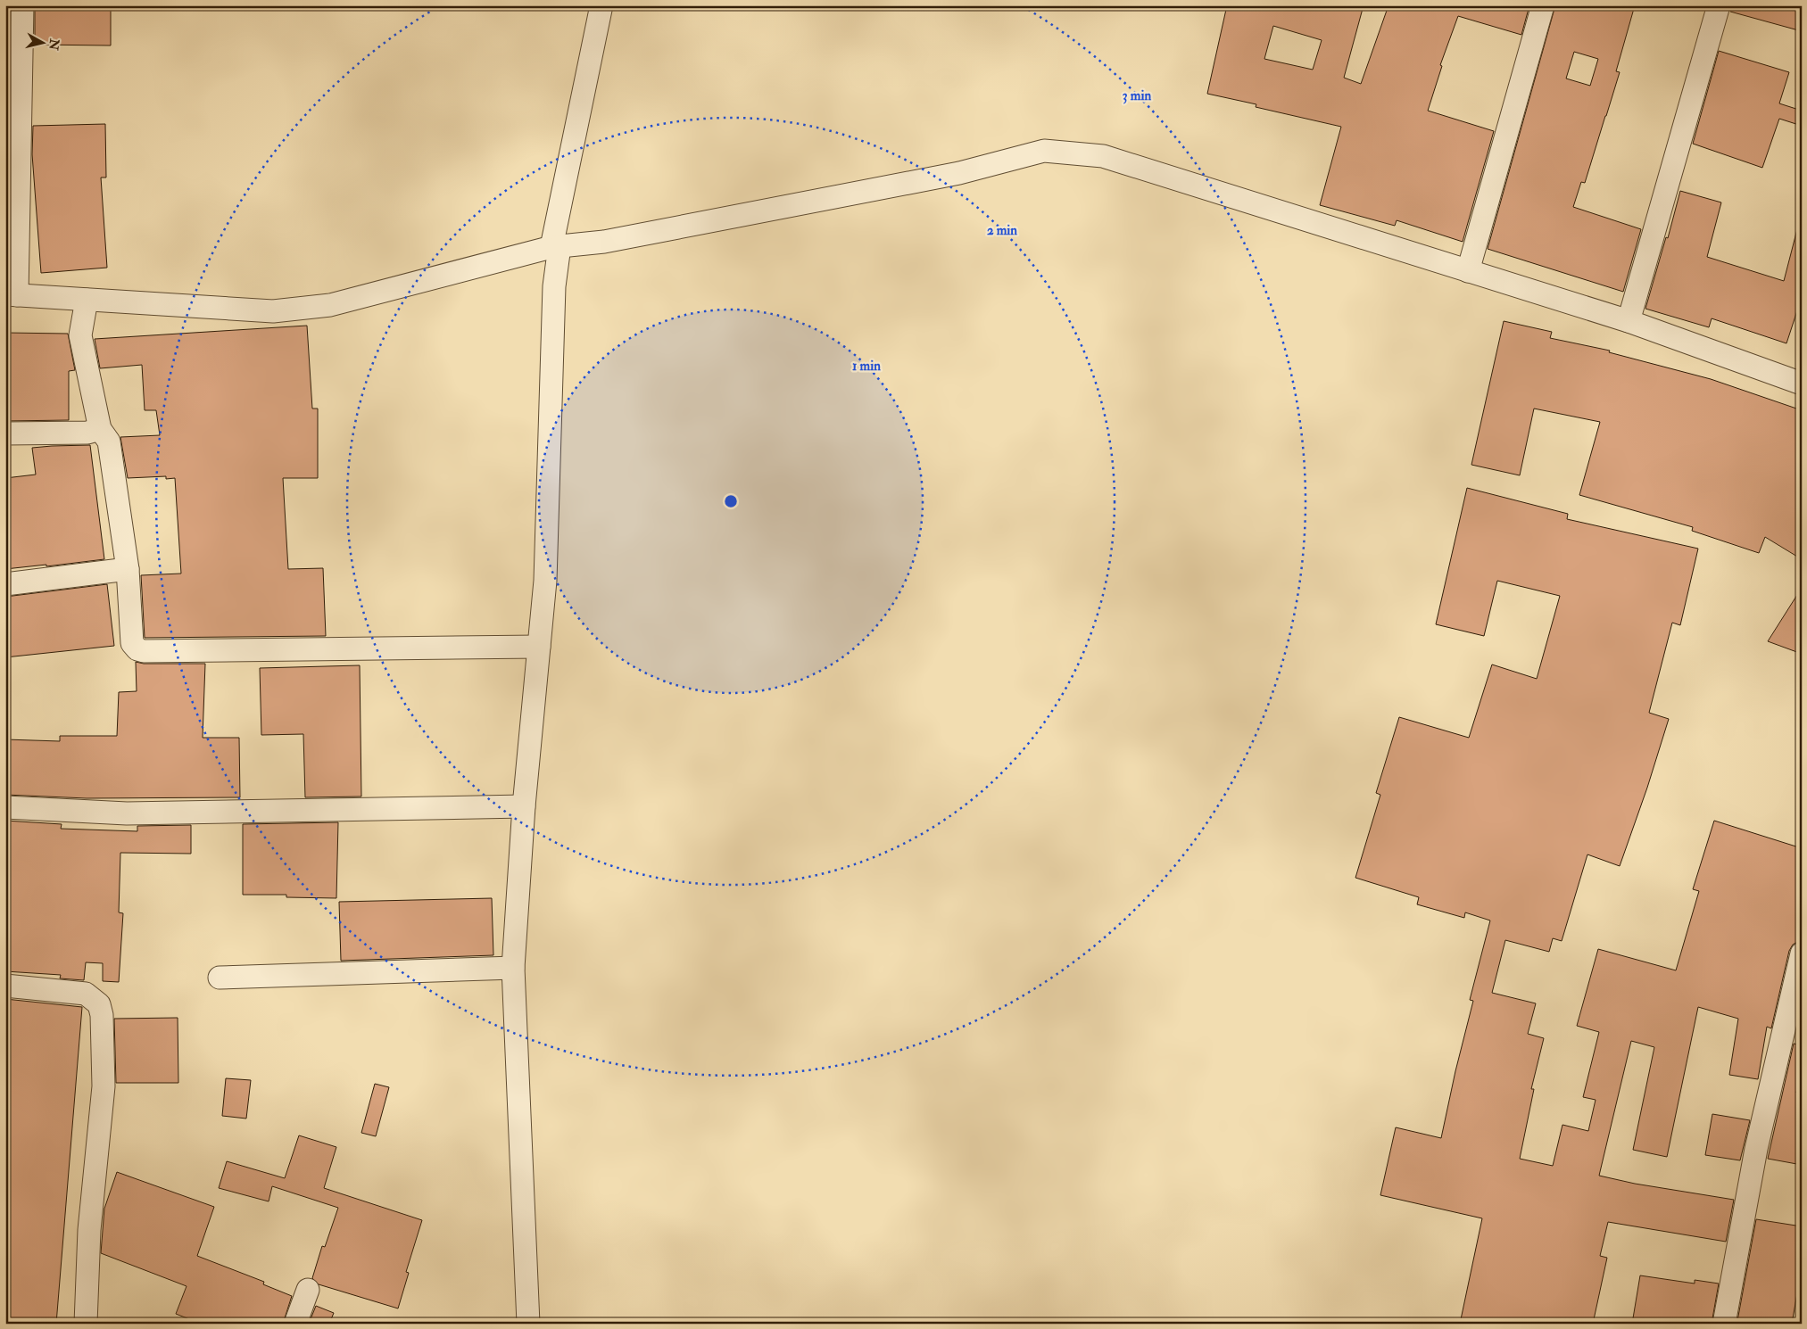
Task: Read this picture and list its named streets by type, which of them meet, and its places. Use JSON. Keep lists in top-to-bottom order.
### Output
{
  "north": "right",
  "rings": ["3 min", "2 min", "1 min"]
}
